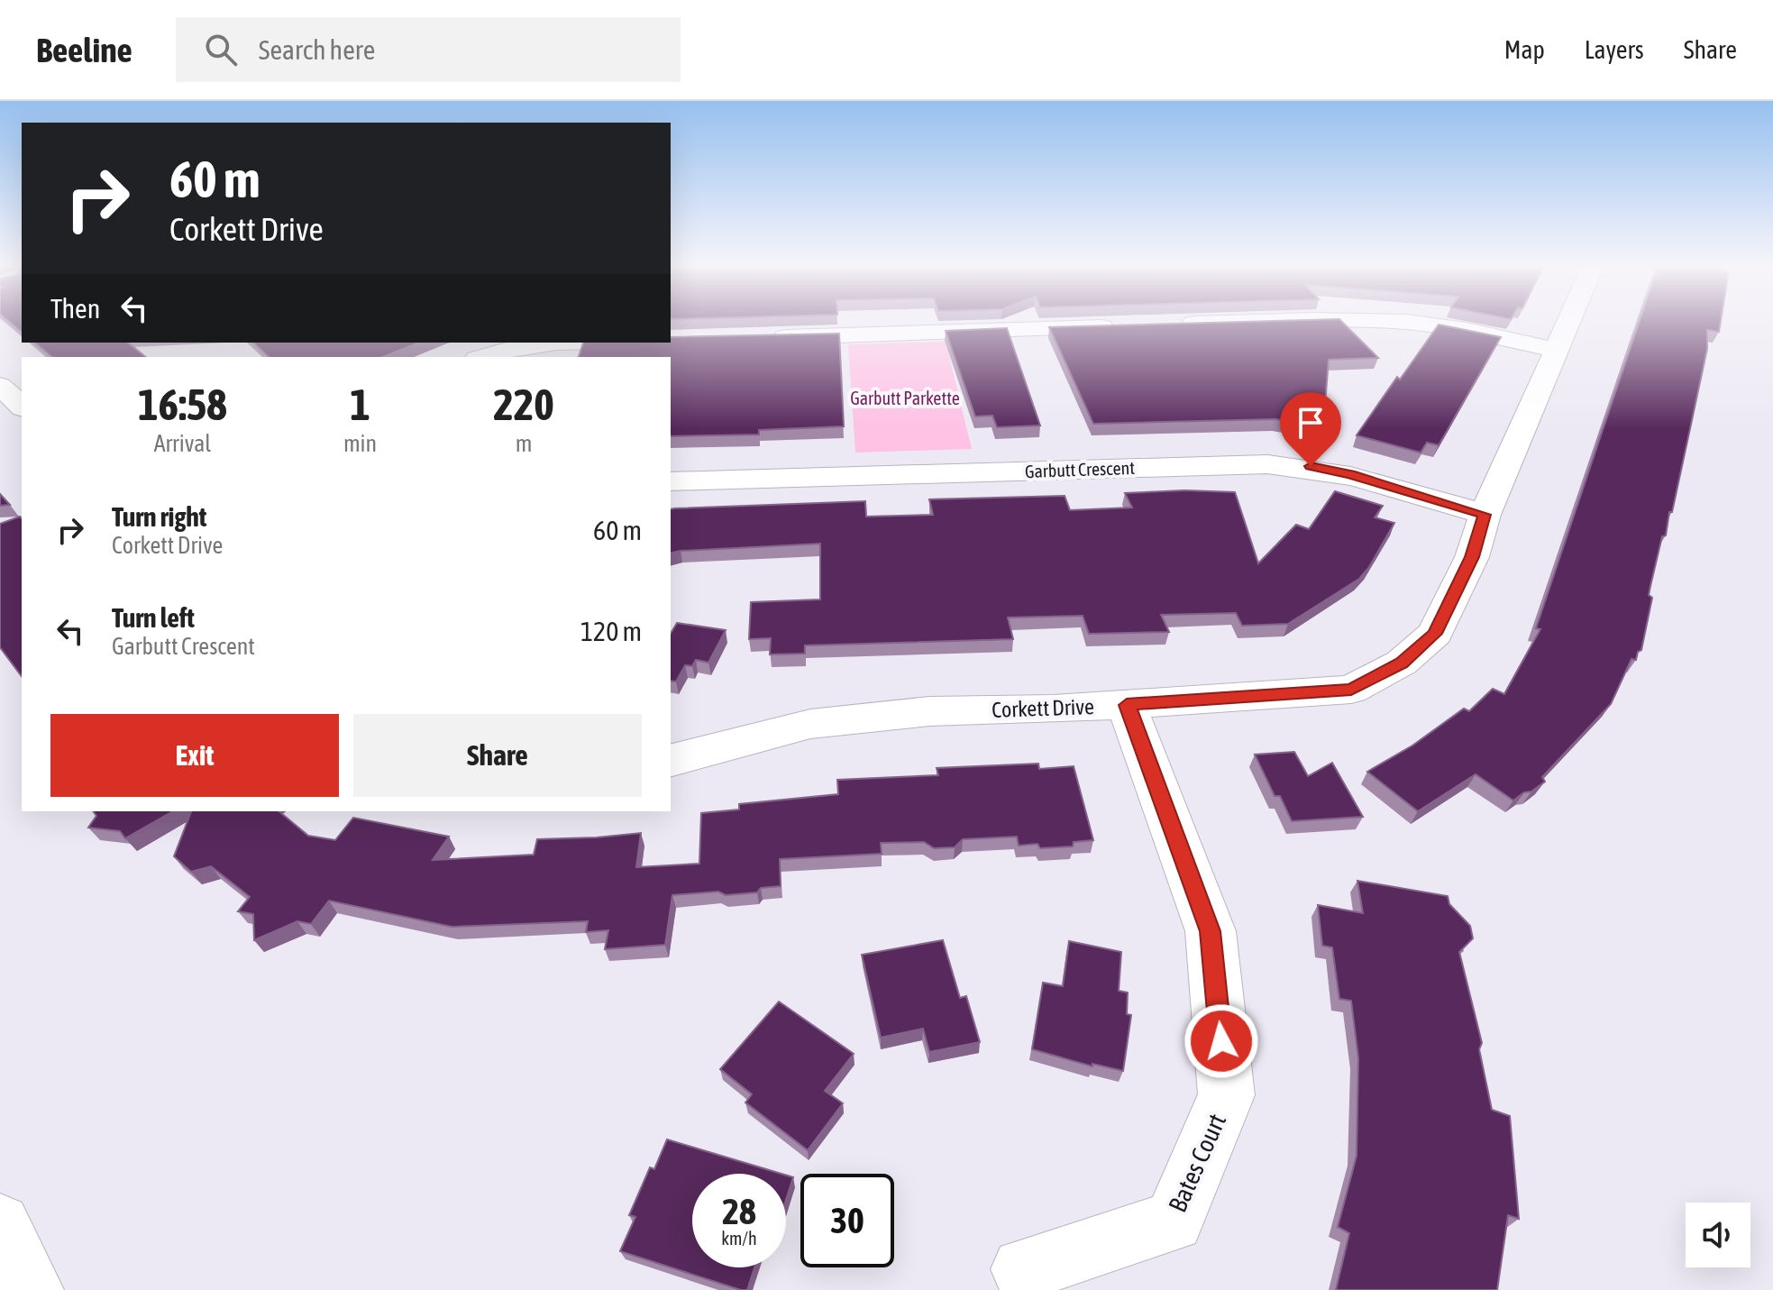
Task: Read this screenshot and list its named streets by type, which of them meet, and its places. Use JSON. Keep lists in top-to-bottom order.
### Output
{
  "streets": {
    "street": ["Garbutt Crescent", "Corkett Drive", "Bates Court"]
  },
  "crossings": [
    ["Garbutt Crescent", "Corkett Drive"],
    ["Corkett Drive", "Bates Court"]
  ],
  "parks": ["Garbutt Parkette"],
  "page": {
    "header": "Beeline",
    "search": "Search here",
    "nav": ["Map", "Layers", "Share"],
    "turn": ["60 m", "Corkett Drive"],
    "then": "Then",
    "eta": [
      "16:58",
      "Arrival",
      "1",
      "min",
      "220",
      "m"
    ],
    "list": [
      {
        "name": "Turn right",
        "note": "Corkett Drive",
        "value": "60 m"
      },
      {
        "name": "Turn left",
        "note": "Garbutt Crescent",
        "value": "120 m"
      }
    ],
    "buttons": ["Exit", "Share"],
    "speed": "28 km/h",
    "limit": "30"
  }
}
